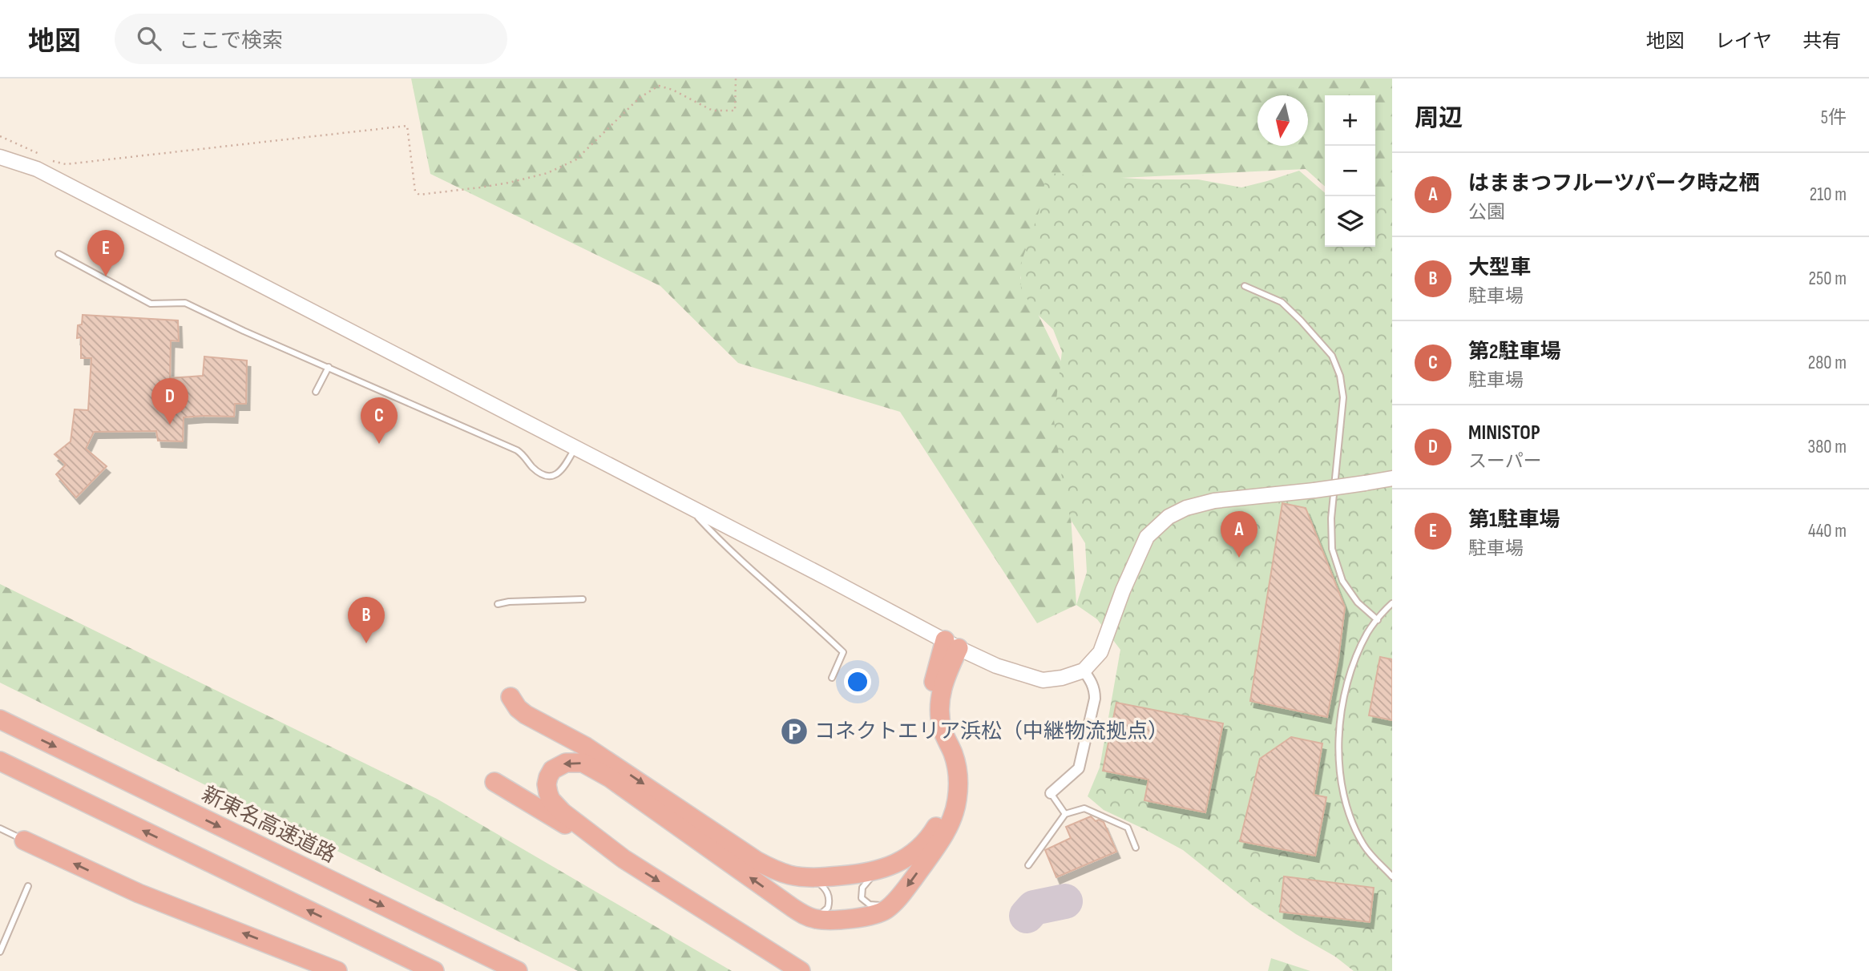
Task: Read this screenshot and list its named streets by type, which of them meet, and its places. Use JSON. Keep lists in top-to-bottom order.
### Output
{
  "streets": {
    "highway": ["新東名高速道路"]
  },
  "places": {
    "parking": ["コネクトエリア浜松（中継物流拠点）"]
  },
  "north": "bottom",
  "page": {
    "header": "地図",
    "search": "ここで検索",
    "nav": ["地図", "レイヤ", "共有"],
    "heading": ["周辺", "5件"],
    "map_buttons": ["+", "−"],
    "list": [
      {
        "mark": "A",
        "name": "はままつフルーツパーク時之栖",
        "note": "公園",
        "value": "210 m"
      },
      {
        "mark": "B",
        "name": "大型車",
        "note": "駐車場",
        "value": "250 m"
      },
      {
        "mark": "C",
        "name": "第2駐車場",
        "note": "駐車場",
        "value": "280 m"
      },
      {
        "mark": "D",
        "name": "MINISTOP",
        "note": "スーパー",
        "value": "380 m"
      },
      {
        "mark": "E",
        "name": "第1駐車場",
        "note": "駐車場",
        "value": "440 m"
      }
    ],
    "pins": [
      "E",
      "D",
      "C",
      "A",
      "B"
    ]
  }
}
